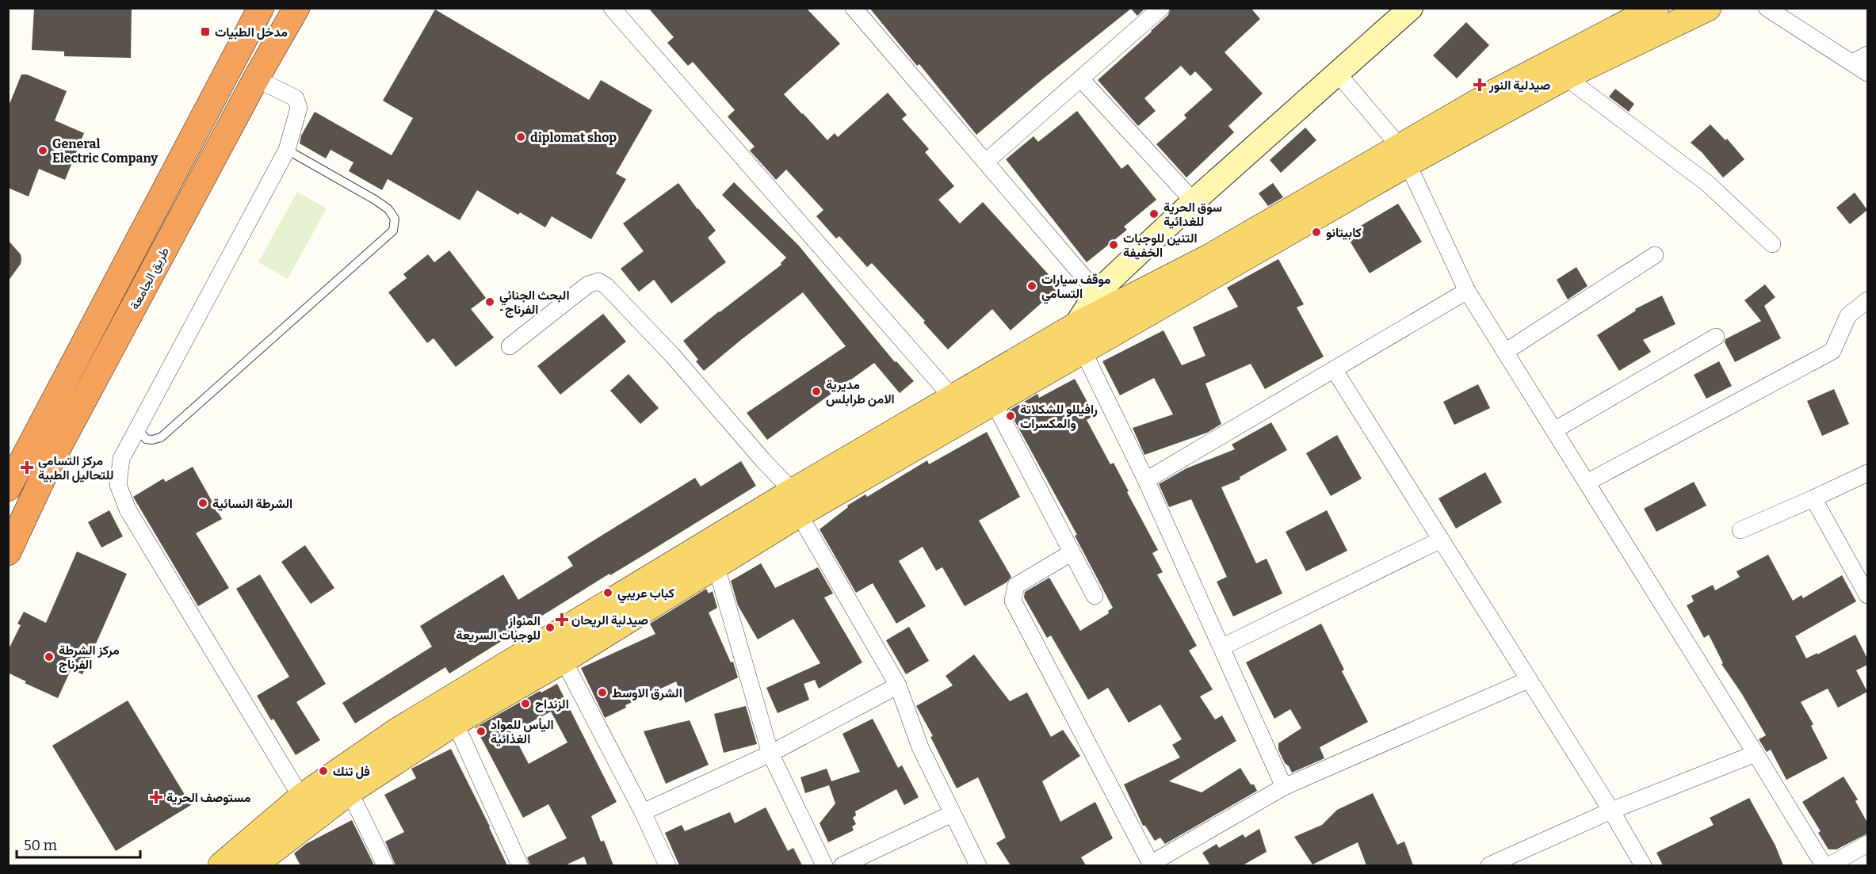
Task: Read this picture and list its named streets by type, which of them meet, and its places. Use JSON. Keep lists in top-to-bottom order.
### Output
{
  "streets": {
    "highway": ["طريق الجامعة"]
  },
  "places": {
    "transit": ["مدخل الطبيات"],
    "health": [
      "صيدلية النور",
      "مركز التسامي للتحاليل الطبية",
      "صيدلية الريحان",
      "مستوصف الحرية"
    ],
    "other": [
      "diplomat shop",
      "General Electric Company",
      "سوق الحرية للغدائية",
      "كابيتانو",
      "التنين للوجبات الخفيفة",
      "موقف سيارات التسامي",
      "البحث الجنائي -الفرناج",
      "مديرية الامن طرابلس",
      "رافيللو للشكلاتة والمكسرات",
      "الشرطة النسائية",
      "كباب عريبي",
      "المنواز للوجبات السريعة",
      "مركز الشرطة الفرناج",
      "الشرق الاوسط",
      "الزنداح",
      "اليأس للمواد الغذائية",
      "فل تنك"
    ]
  },
  "scale_bar": "50 m"
}
